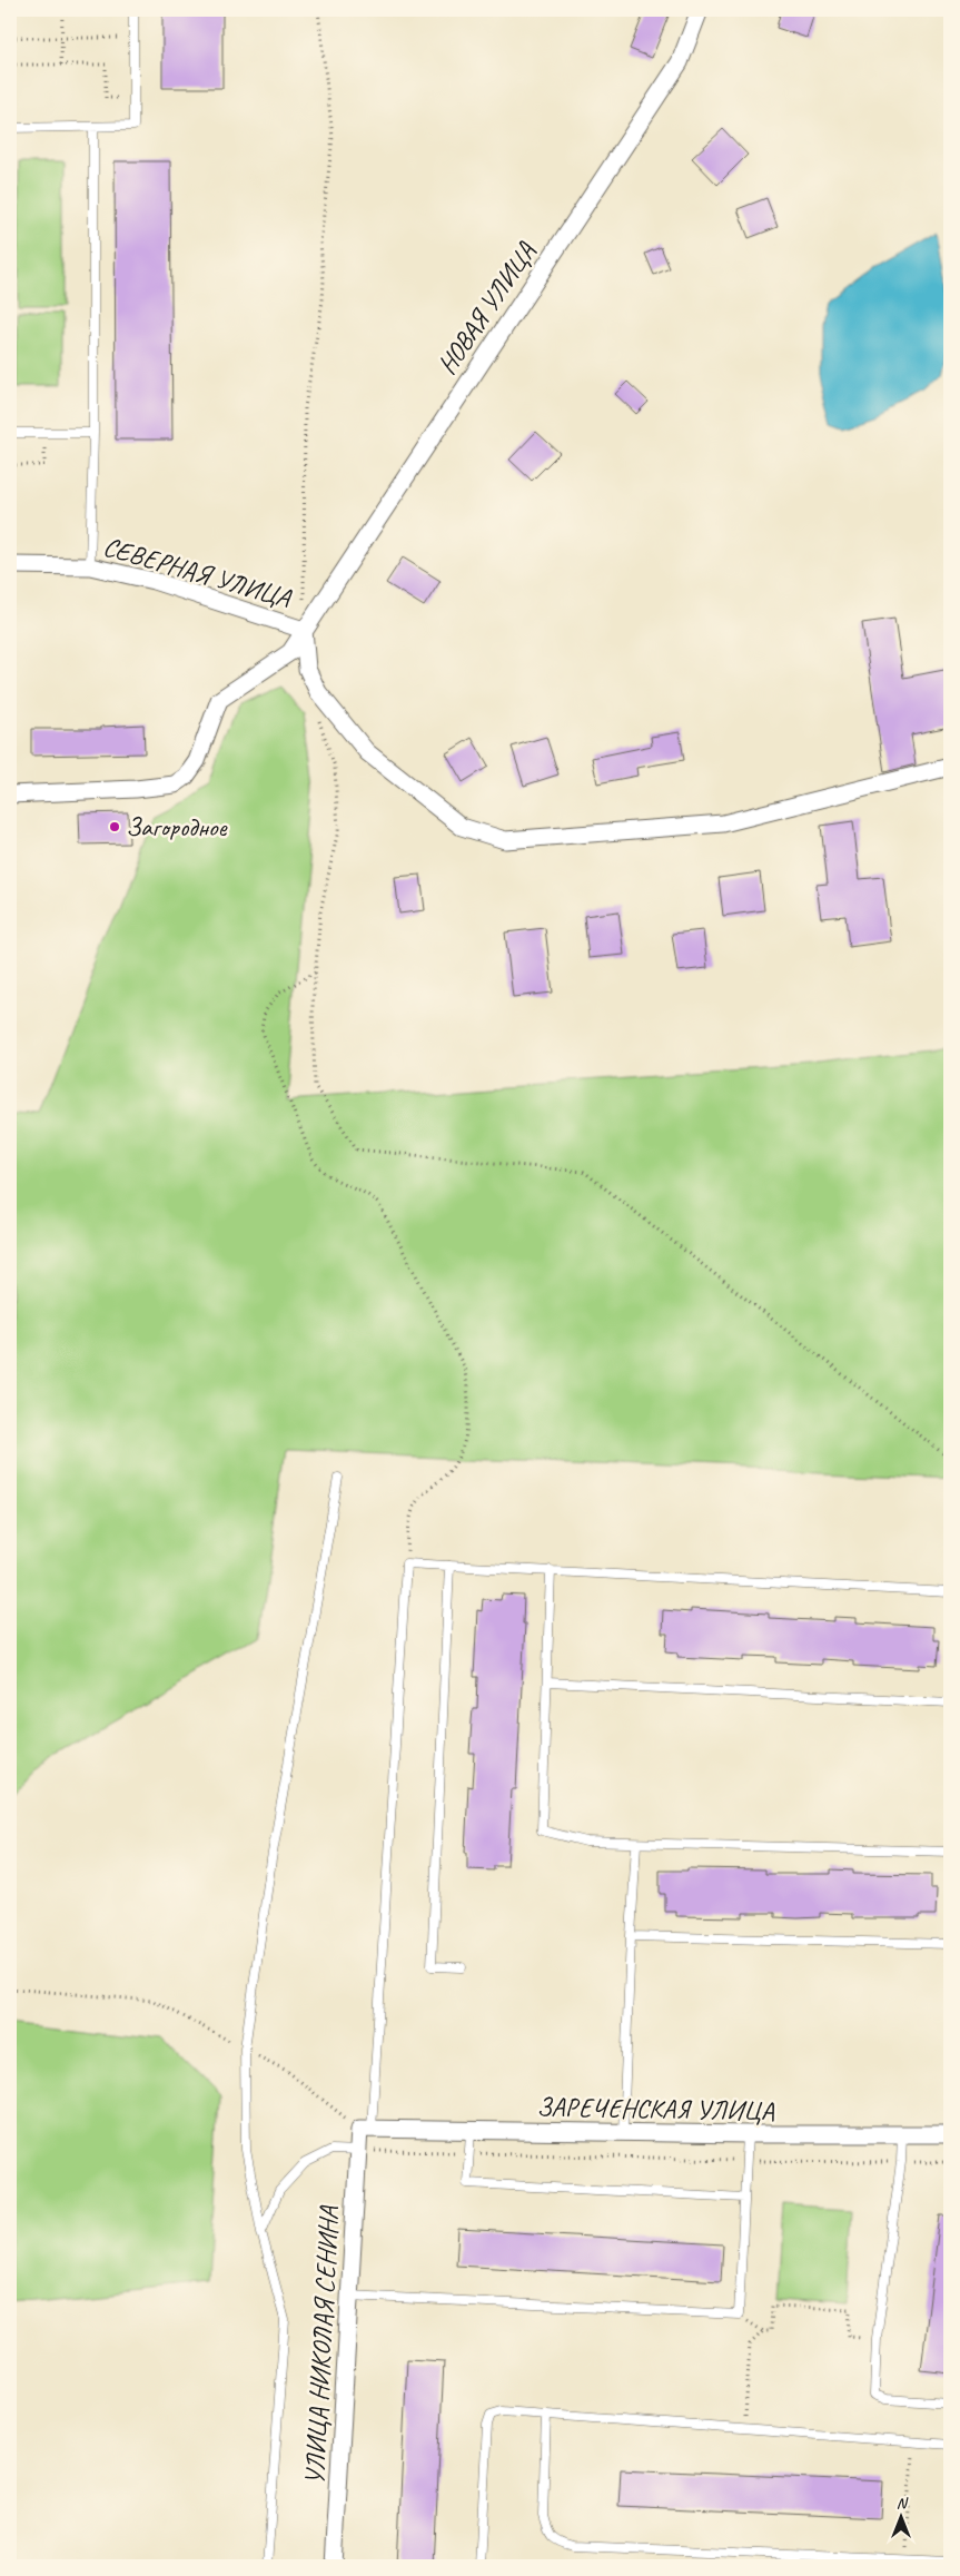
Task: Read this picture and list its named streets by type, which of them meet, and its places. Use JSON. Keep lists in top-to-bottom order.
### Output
{
  "streets": {
    "street": [
      "НОВАЯ УЛИЦА",
      "СЕВЕРНАЯ УЛИЦА",
      "ЗАРЕЧЕНСКАЯ УЛИЦА",
      "УЛИЦА НИКОЛАЯ СЕНИНА"
    ]
  },
  "crossings": [
    ["НОВАЯ УЛИЦА", "СЕВЕРНАЯ УЛИЦА"],
    ["ЗАРЕЧЕНСКАЯ УЛИЦА", "УЛИЦА НИКОЛАЯ СЕНИНА"]
  ],
  "places": ["Загородное"],
  "north": "top"
}
